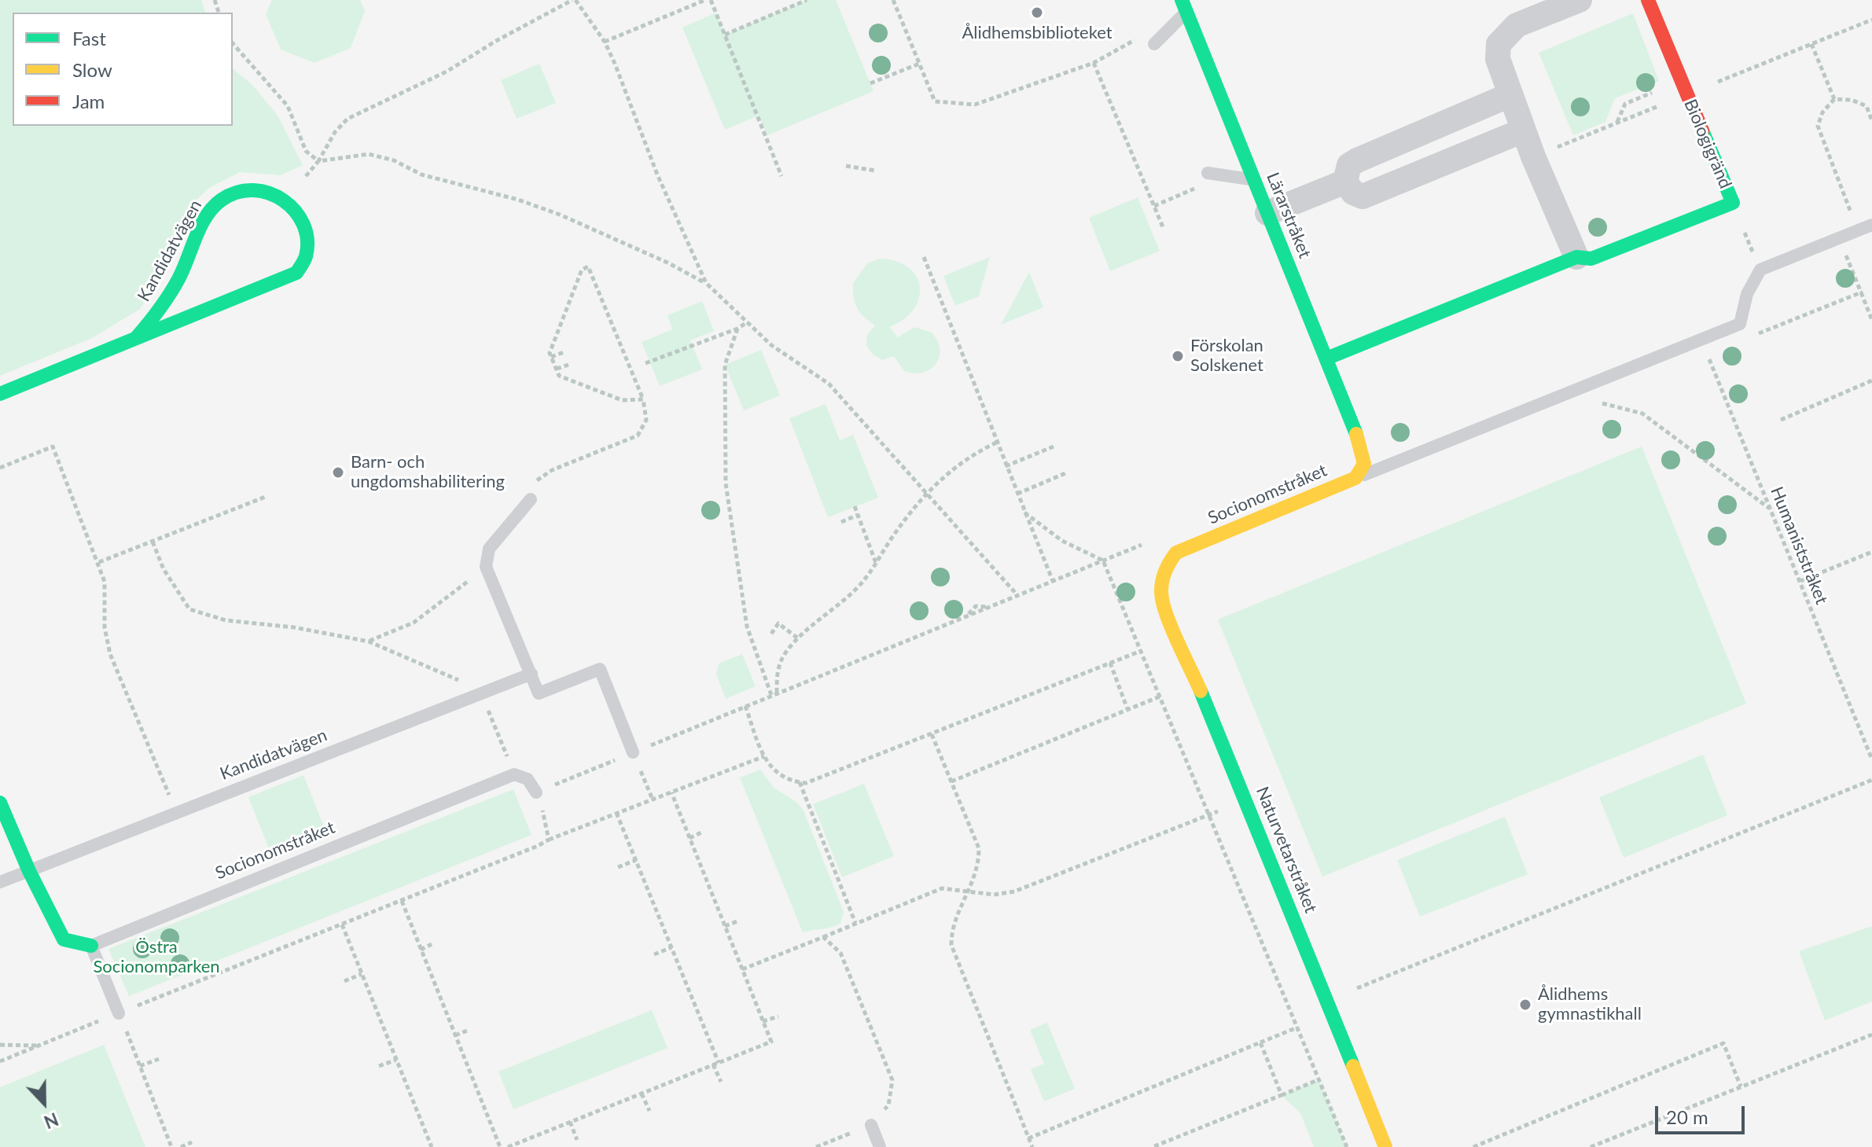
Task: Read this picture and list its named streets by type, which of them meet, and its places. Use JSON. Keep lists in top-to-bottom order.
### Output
{
  "streets": {
    "street": [
      "Biologigränd",
      "Lärarstråket",
      "Kandidatvägen",
      "Socionomstråket",
      "Naturvetarstråket"
    ],
    "path": ["Humaniststråket"]
  },
  "crossings": [
    ["Biologigränd", "Lärarstråket"],
    ["Lärarstråket", "Socionomstråket"],
    ["Socionomstråket", "Naturvetarstråket"]
  ],
  "parks": ["Östra Socionomparken"],
  "places": [
    "Ålidhemsbiblioteket",
    "Förskolan Solskenet",
    "Barn- och ungdomshabilitering",
    "Ålidhems gymnastikhall"
  ],
  "legend": ["Fast", "Slow", "Jam"],
  "scale_bar": "20 m",
  "north": "bottom"
}
